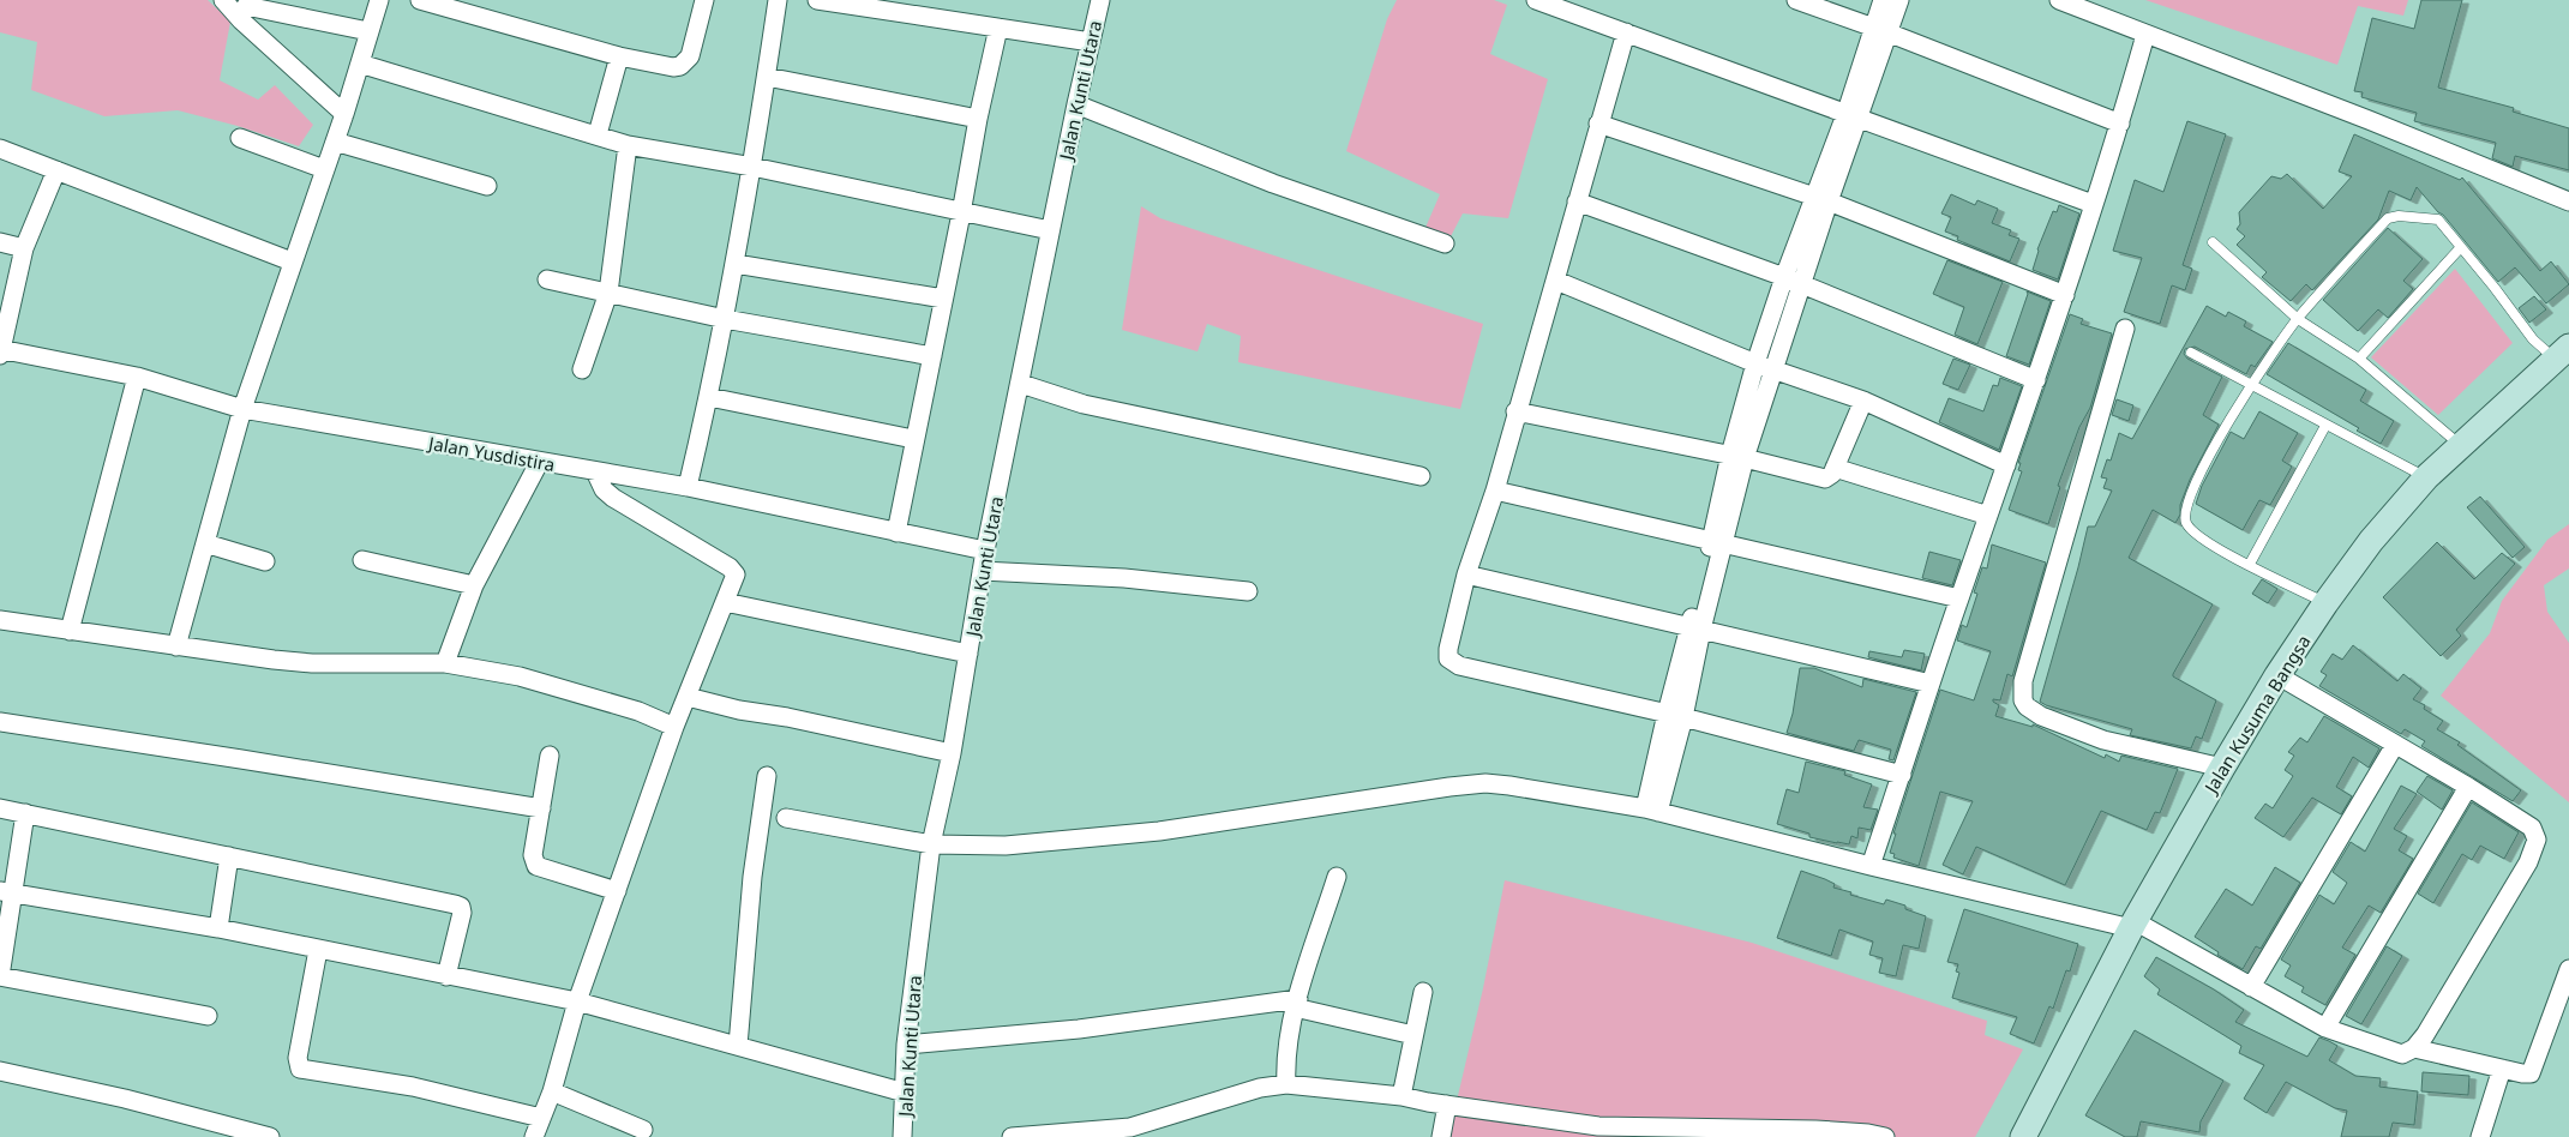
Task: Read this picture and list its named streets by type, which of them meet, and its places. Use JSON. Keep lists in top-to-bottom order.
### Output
{
  "streets": {
    "street": ["Jalan Kunti Utara", "Jalan Yusdistira", "Jalan Kusuma Bangsa"]
  },
  "crossings": [
    ["Jalan Kunti Utara", "Jalan Yusdistira"]
  ]
}
